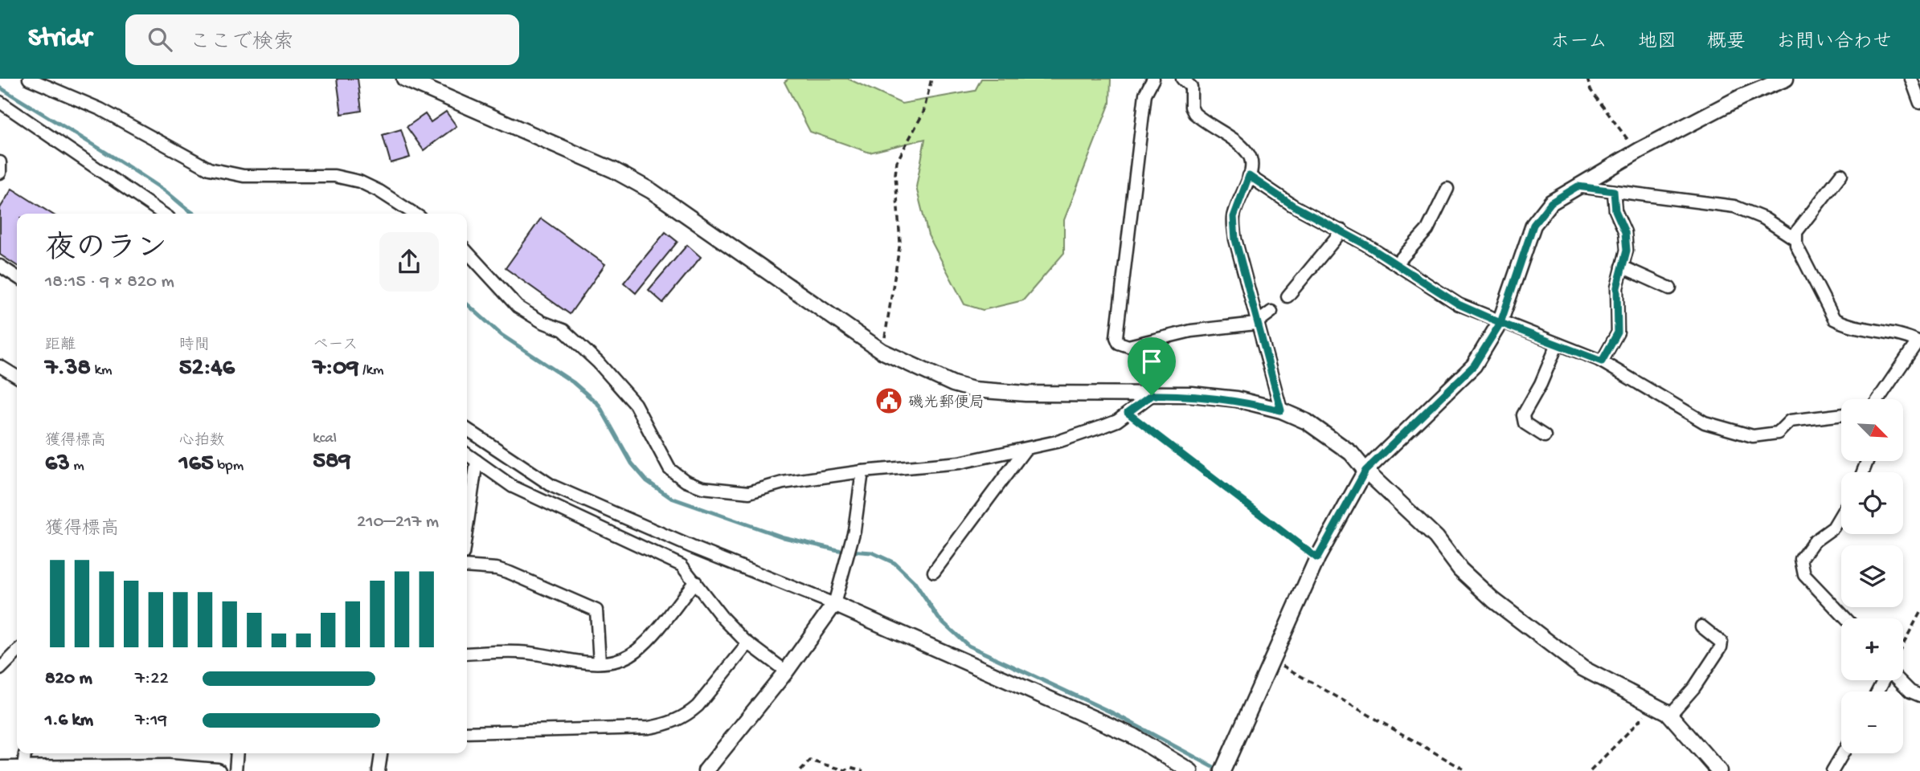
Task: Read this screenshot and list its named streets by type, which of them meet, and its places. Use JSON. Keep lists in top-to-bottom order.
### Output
{
  "places": {
    "public building": ["磯光郵便局"]
  },
  "north": "bottom right",
  "page": {
    "header": "Stridr",
    "search": "ここで検索",
    "nav": [
      "ホーム",
      "地図",
      "概要",
      "お問い合わせ"
    ],
    "heading": ["夜のラン", "18:15 · 9 × 820 m"],
    "stats": [
      ["距離", "7.38 km"],
      ["時間", "52:46"],
      ["ペース", "7:09 /km"],
      ["獲得標高", "63 m"],
      ["心拍数", "165 bpm"],
      ["kcal", "589"]
    ],
    "map_buttons": ["+", "−"],
    "chart": ["獲得標高", "210–217 m"],
    "list": [
      {
        "name": "820 m",
        "note": "7:22"
      },
      {
        "name": "1.6 km",
        "note": "7:19"
      }
    ]
  }
}
